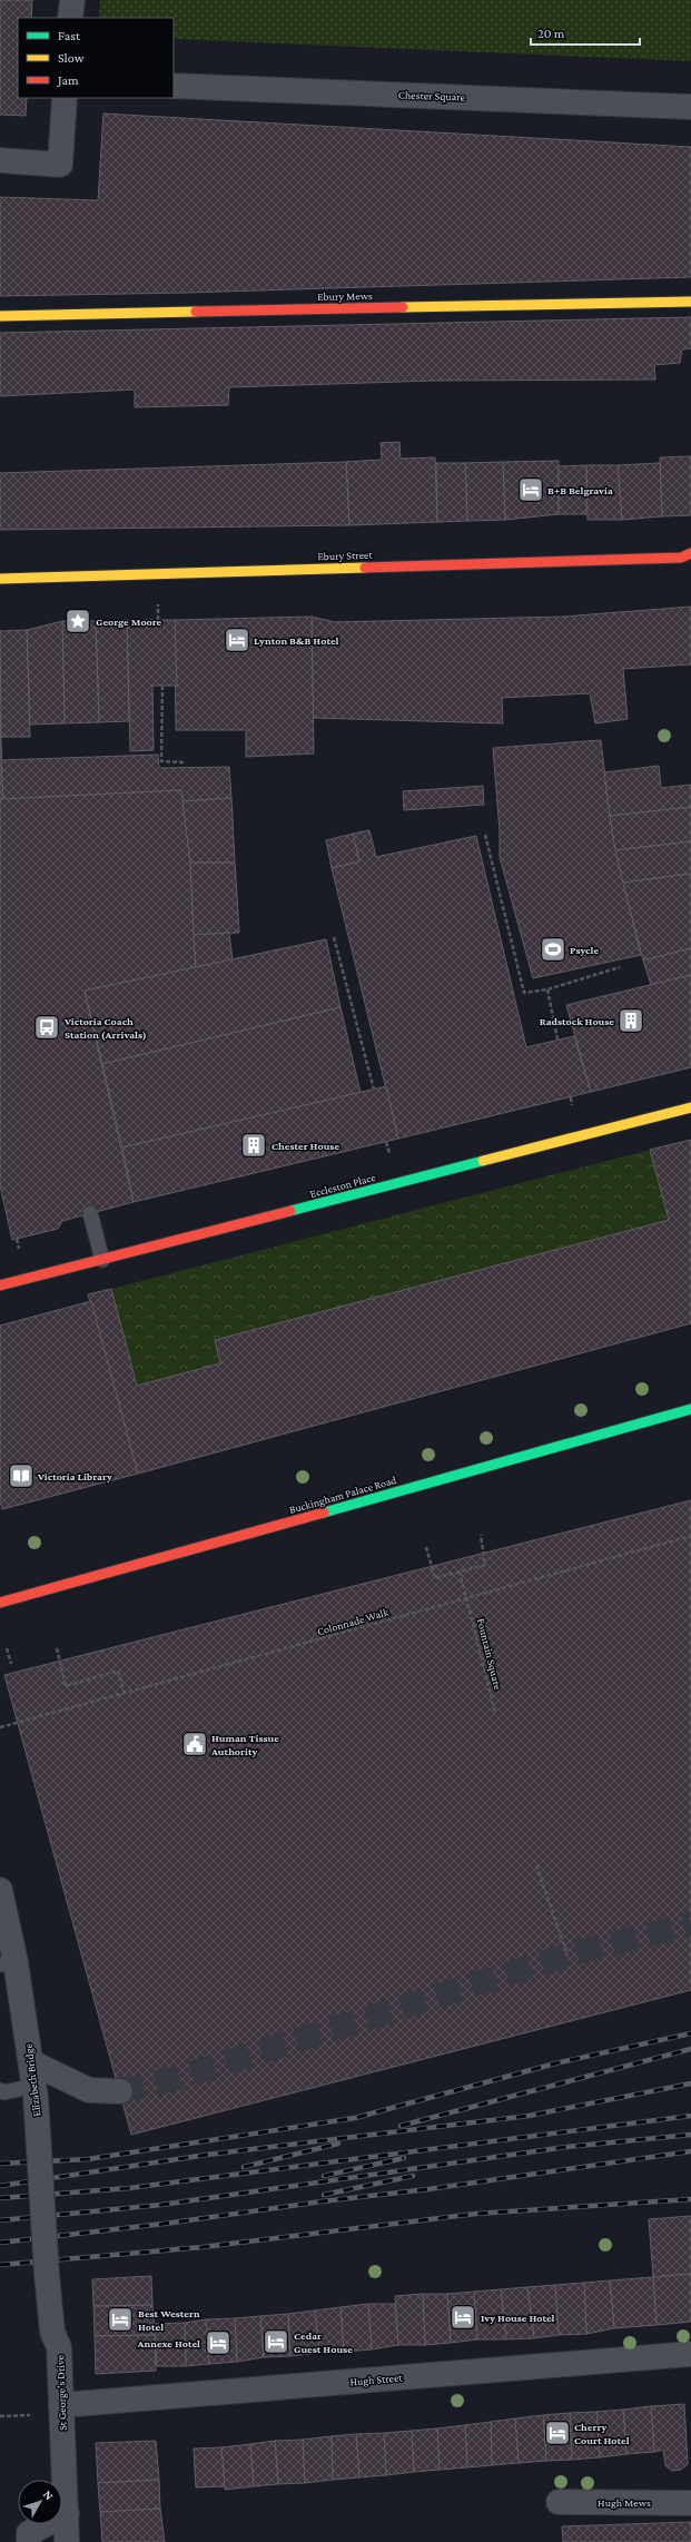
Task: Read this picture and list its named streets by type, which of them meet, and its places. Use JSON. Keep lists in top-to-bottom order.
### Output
{
  "streets": {
    "street": [
      "Chester Square",
      "Ebury Mews",
      "Ebury Street",
      "Eccleston Place",
      "Buckingham Palace Road",
      "Elizabeth Bridge",
      "Hugh Street",
      "St George's Drive",
      "Hugh Mews"
    ],
    "path": ["Colonnade Walk", "Fountain Square"]
  },
  "crossings": [
    ["Colonnade Walk", "Fountain Square"],
    ["Elizabeth Bridge", "St George's Drive"],
    ["Hugh Street", "St George's Drive"]
  ],
  "places": {
    "hotel": [
      "B+B Belgravia",
      "Lynton B&B Hotel",
      "Ivy House Hotel",
      "Best Western Hotel",
      "Cedar Guest House",
      "Annexe Hotel",
      "Cherry Court Hotel"
    ],
    "place": ["George Moore"],
    "sports": ["Psycle"],
    "building": ["Radstock House", "Chester House"],
    "bus stop": ["Victoria Coach Station (Arrivals)"],
    "library": ["Victoria Library"],
    "public building": ["Human Tissue Authority"]
  },
  "legend": ["Fast", "Slow", "Jam"],
  "scale_bar": "20 m",
  "north": "top right"
}
